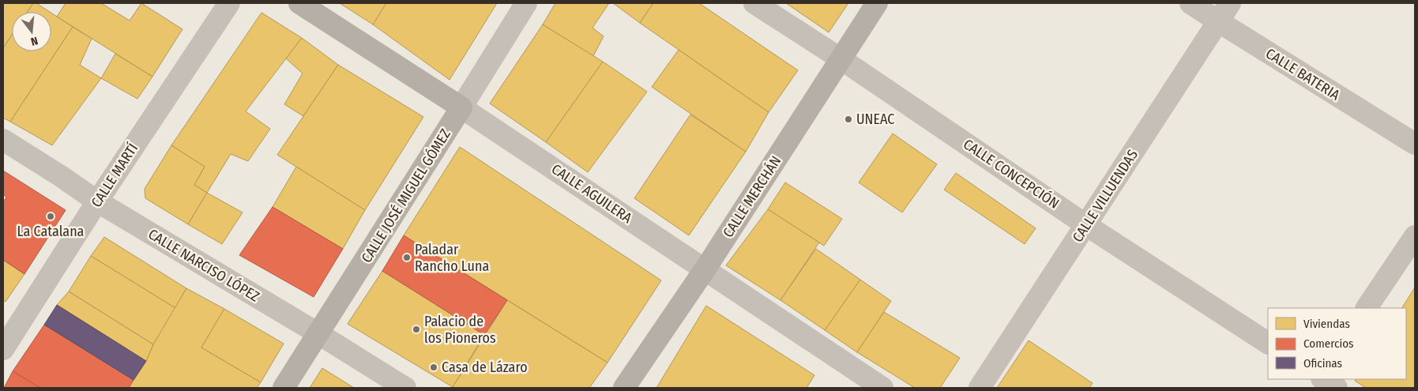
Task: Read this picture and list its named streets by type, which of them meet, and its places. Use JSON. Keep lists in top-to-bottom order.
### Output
{
  "streets": {
    "main road": ["CALLE AGUILERA", "CALLE JOSÉ MIGUEL GÓMEZ", "CALLE MERCHÁN"],
    "street": [
      "CALLE BATERIA",
      "CALLE CONCEPCIÓN",
      "CALLE MARTÍ",
      "CALLE VILLUENDAS",
      "CALLE NARCISO LÓPEZ"
    ]
  },
  "crossings": [
    ["CALLE BATERIA", "CALLE VILLUENDAS"],
    ["CALLE CONCEPCIÓN", "CALLE VILLUENDAS"],
    ["CALLE CONCEPCIÓN", "CALLE MERCHÁN"],
    ["CALLE MARTÍ", "CALLE NARCISO LÓPEZ"],
    ["CALLE AGUILERA", "CALLE JOSÉ MIGUEL GÓMEZ"],
    ["CALLE AGUILERA", "CALLE MERCHÁN"],
    ["CALLE JOSÉ MIGUEL GÓMEZ", "CALLE NARCISO LÓPEZ"]
  ],
  "places": [
    "UNEAC",
    "La Catalana",
    "Paladar Rancho Luna",
    "Palacio de los Pioneros",
    "Casa de Lázaro"
  ],
  "legend": ["Viviendas", "Comercios", "Oficinas"],
  "north": "bottom"
}
